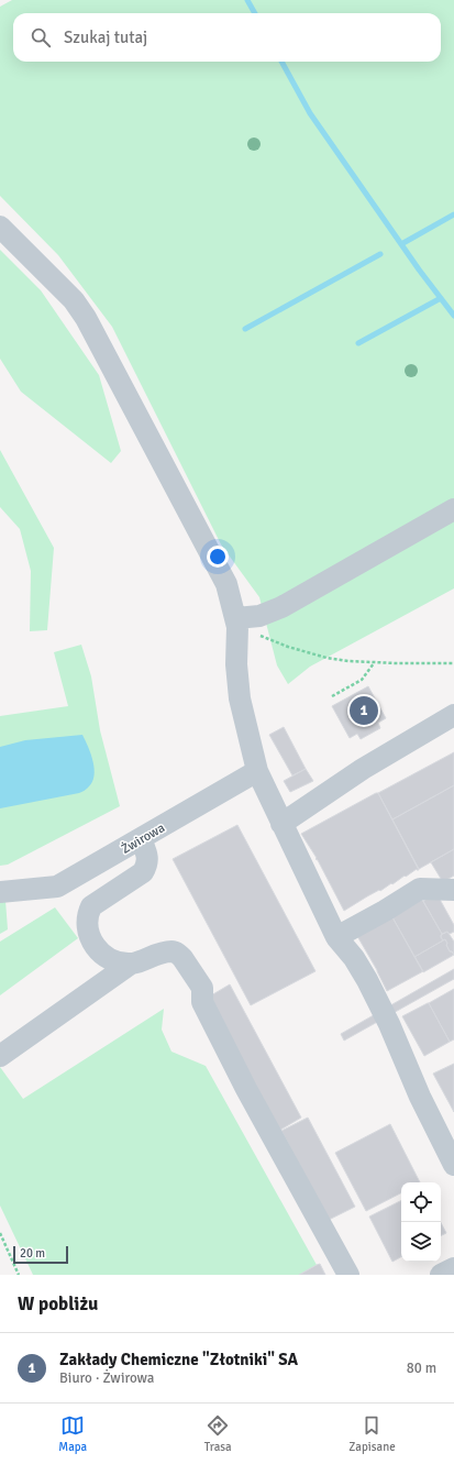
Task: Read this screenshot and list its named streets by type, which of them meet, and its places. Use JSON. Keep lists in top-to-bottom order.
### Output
{
  "streets": {
    "street": ["Żwirowa"]
  },
  "scale_bar": "20 m",
  "page": {
    "search": "Szukaj tutaj",
    "pins": "1",
    "scale": "20 m",
    "heading": "W pobliżu",
    "list": [
      {
        "mark": "1",
        "name": "Zakłady Chemiczne \"Złotniki\" SA",
        "note": "Biuro · Żwirowa",
        "value": "80 m"
      }
    ],
    "nav": ["Mapa", "Trasa", "Zapisane"]
  }
}
